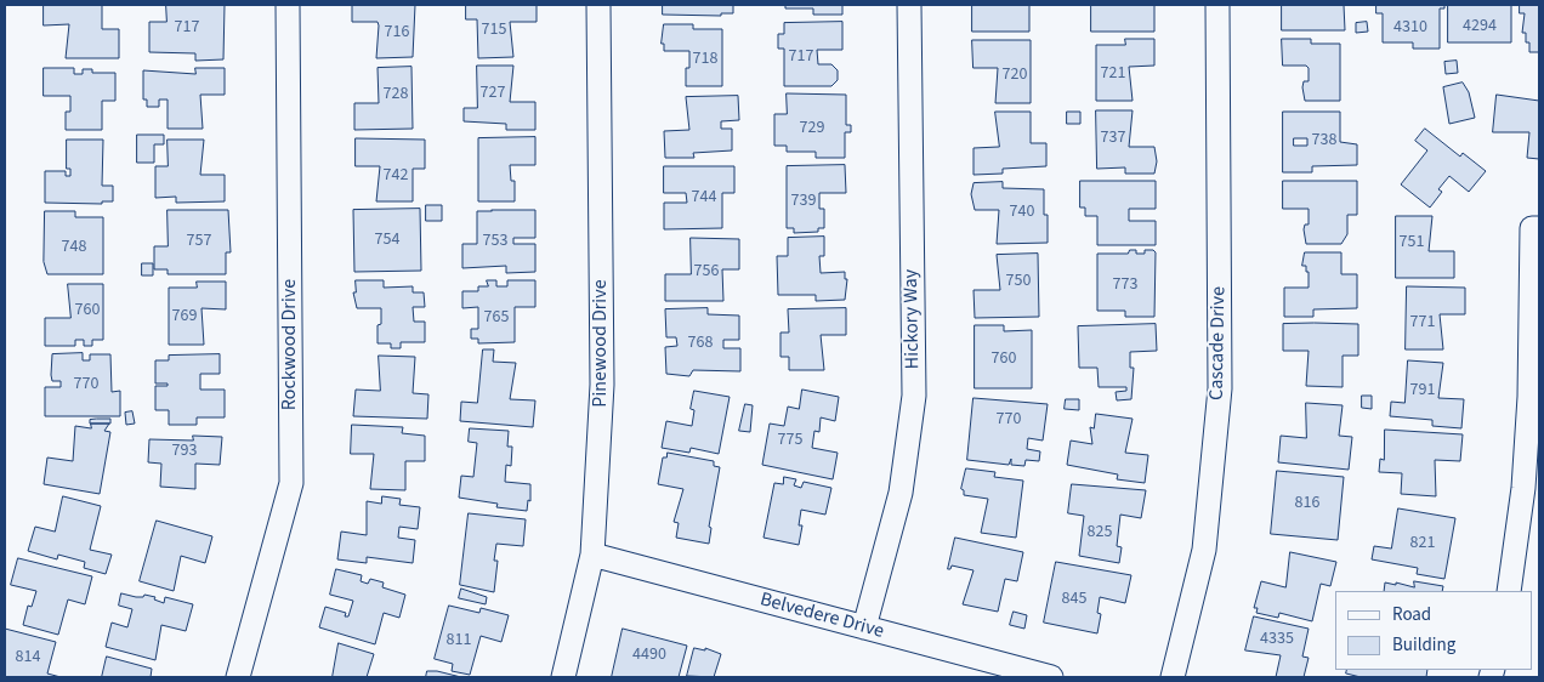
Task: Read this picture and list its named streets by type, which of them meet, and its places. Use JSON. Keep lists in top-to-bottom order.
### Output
{
  "streets": {
    "street": [
      "Hickory Way",
      "Pinewood Drive",
      "Cascade Drive",
      "Rockwood Drive",
      "Belvedere Drive"
    ]
  },
  "crossings": [
    ["Hickory Way", "Belvedere Drive"],
    ["Pinewood Drive", "Belvedere Drive"]
  ],
  "house_numbers": [
    "4294",
    "717",
    "4310",
    "715",
    "716",
    "717",
    "718",
    "721",
    "720",
    "727",
    "728",
    "729",
    "737",
    "738",
    "742",
    "744",
    "739",
    "740",
    "754",
    "757",
    "753",
    "751",
    "748",
    "756",
    "750",
    "773",
    "760",
    "769",
    "765",
    "771",
    "768",
    "760",
    "770",
    "791",
    "770",
    "775",
    "793",
    "816",
    "825",
    "821",
    "845",
    "4335",
    "811",
    "4490",
    "814"
  ],
  "legend": ["Road", "Building"]
}
